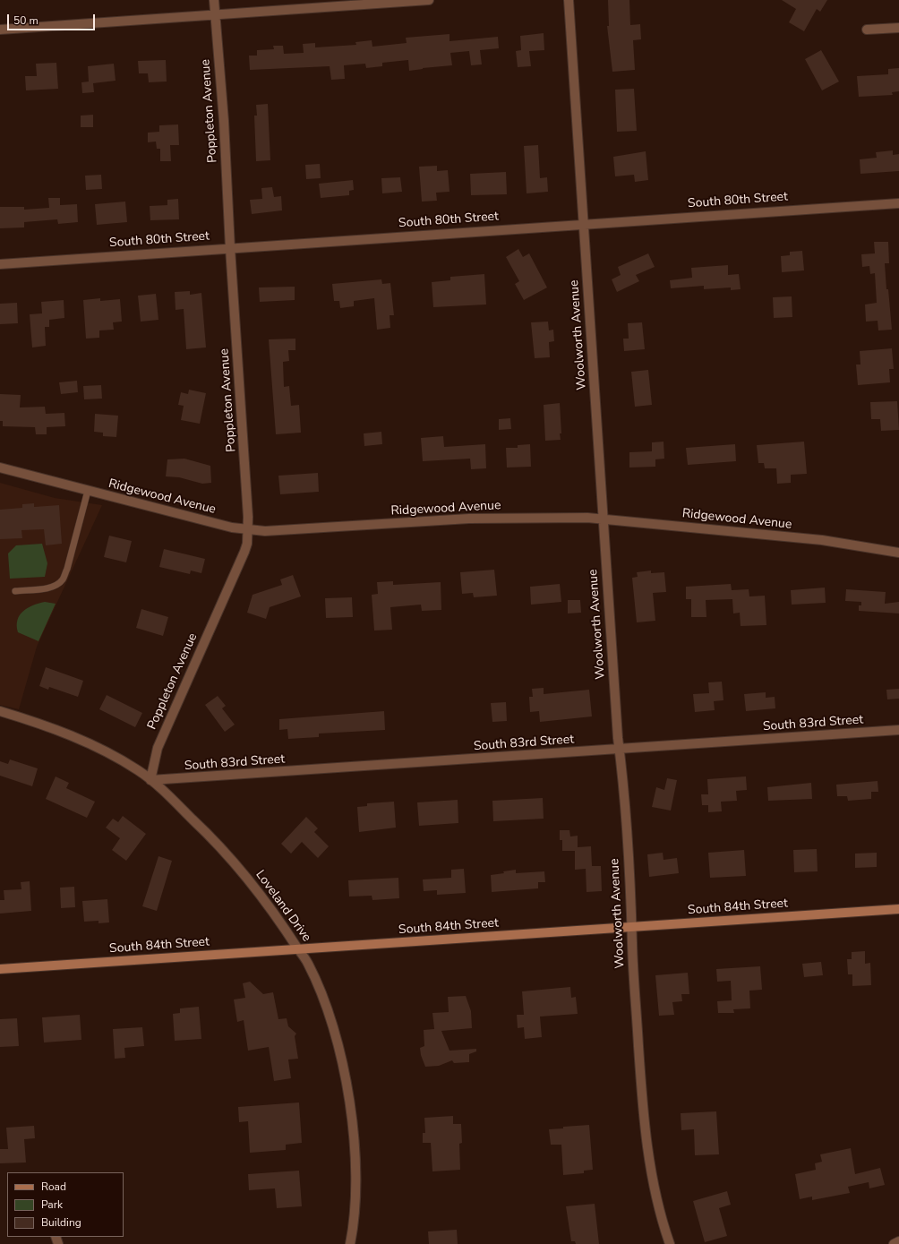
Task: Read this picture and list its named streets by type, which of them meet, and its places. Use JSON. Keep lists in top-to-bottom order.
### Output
{
  "streets": {
    "main road": ["South 84th Street"],
    "street": [
      "Poppleton Avenue",
      "South 80th Street",
      "Woolworth Avenue",
      "Ridgewood Avenue",
      "South 83rd Street",
      "Loveland Drive"
    ]
  },
  "crossings": [
    ["Poppleton Avenue", "South 80th Street"],
    ["Poppleton Avenue", "Ridgewood Avenue"],
    ["Poppleton Avenue", "South 83rd Street"],
    ["Poppleton Avenue", "Loveland Drive"],
    ["South 80th Street", "Woolworth Avenue"],
    ["Woolworth Avenue", "Ridgewood Avenue"],
    ["Woolworth Avenue", "South 83rd Street"],
    ["Woolworth Avenue", "South 84th Street"],
    ["South 83rd Street", "Loveland Drive"],
    ["Loveland Drive", "South 84th Street"]
  ],
  "legend": ["Road", "Park", "Building"],
  "scale_bar": "50 m"
}
